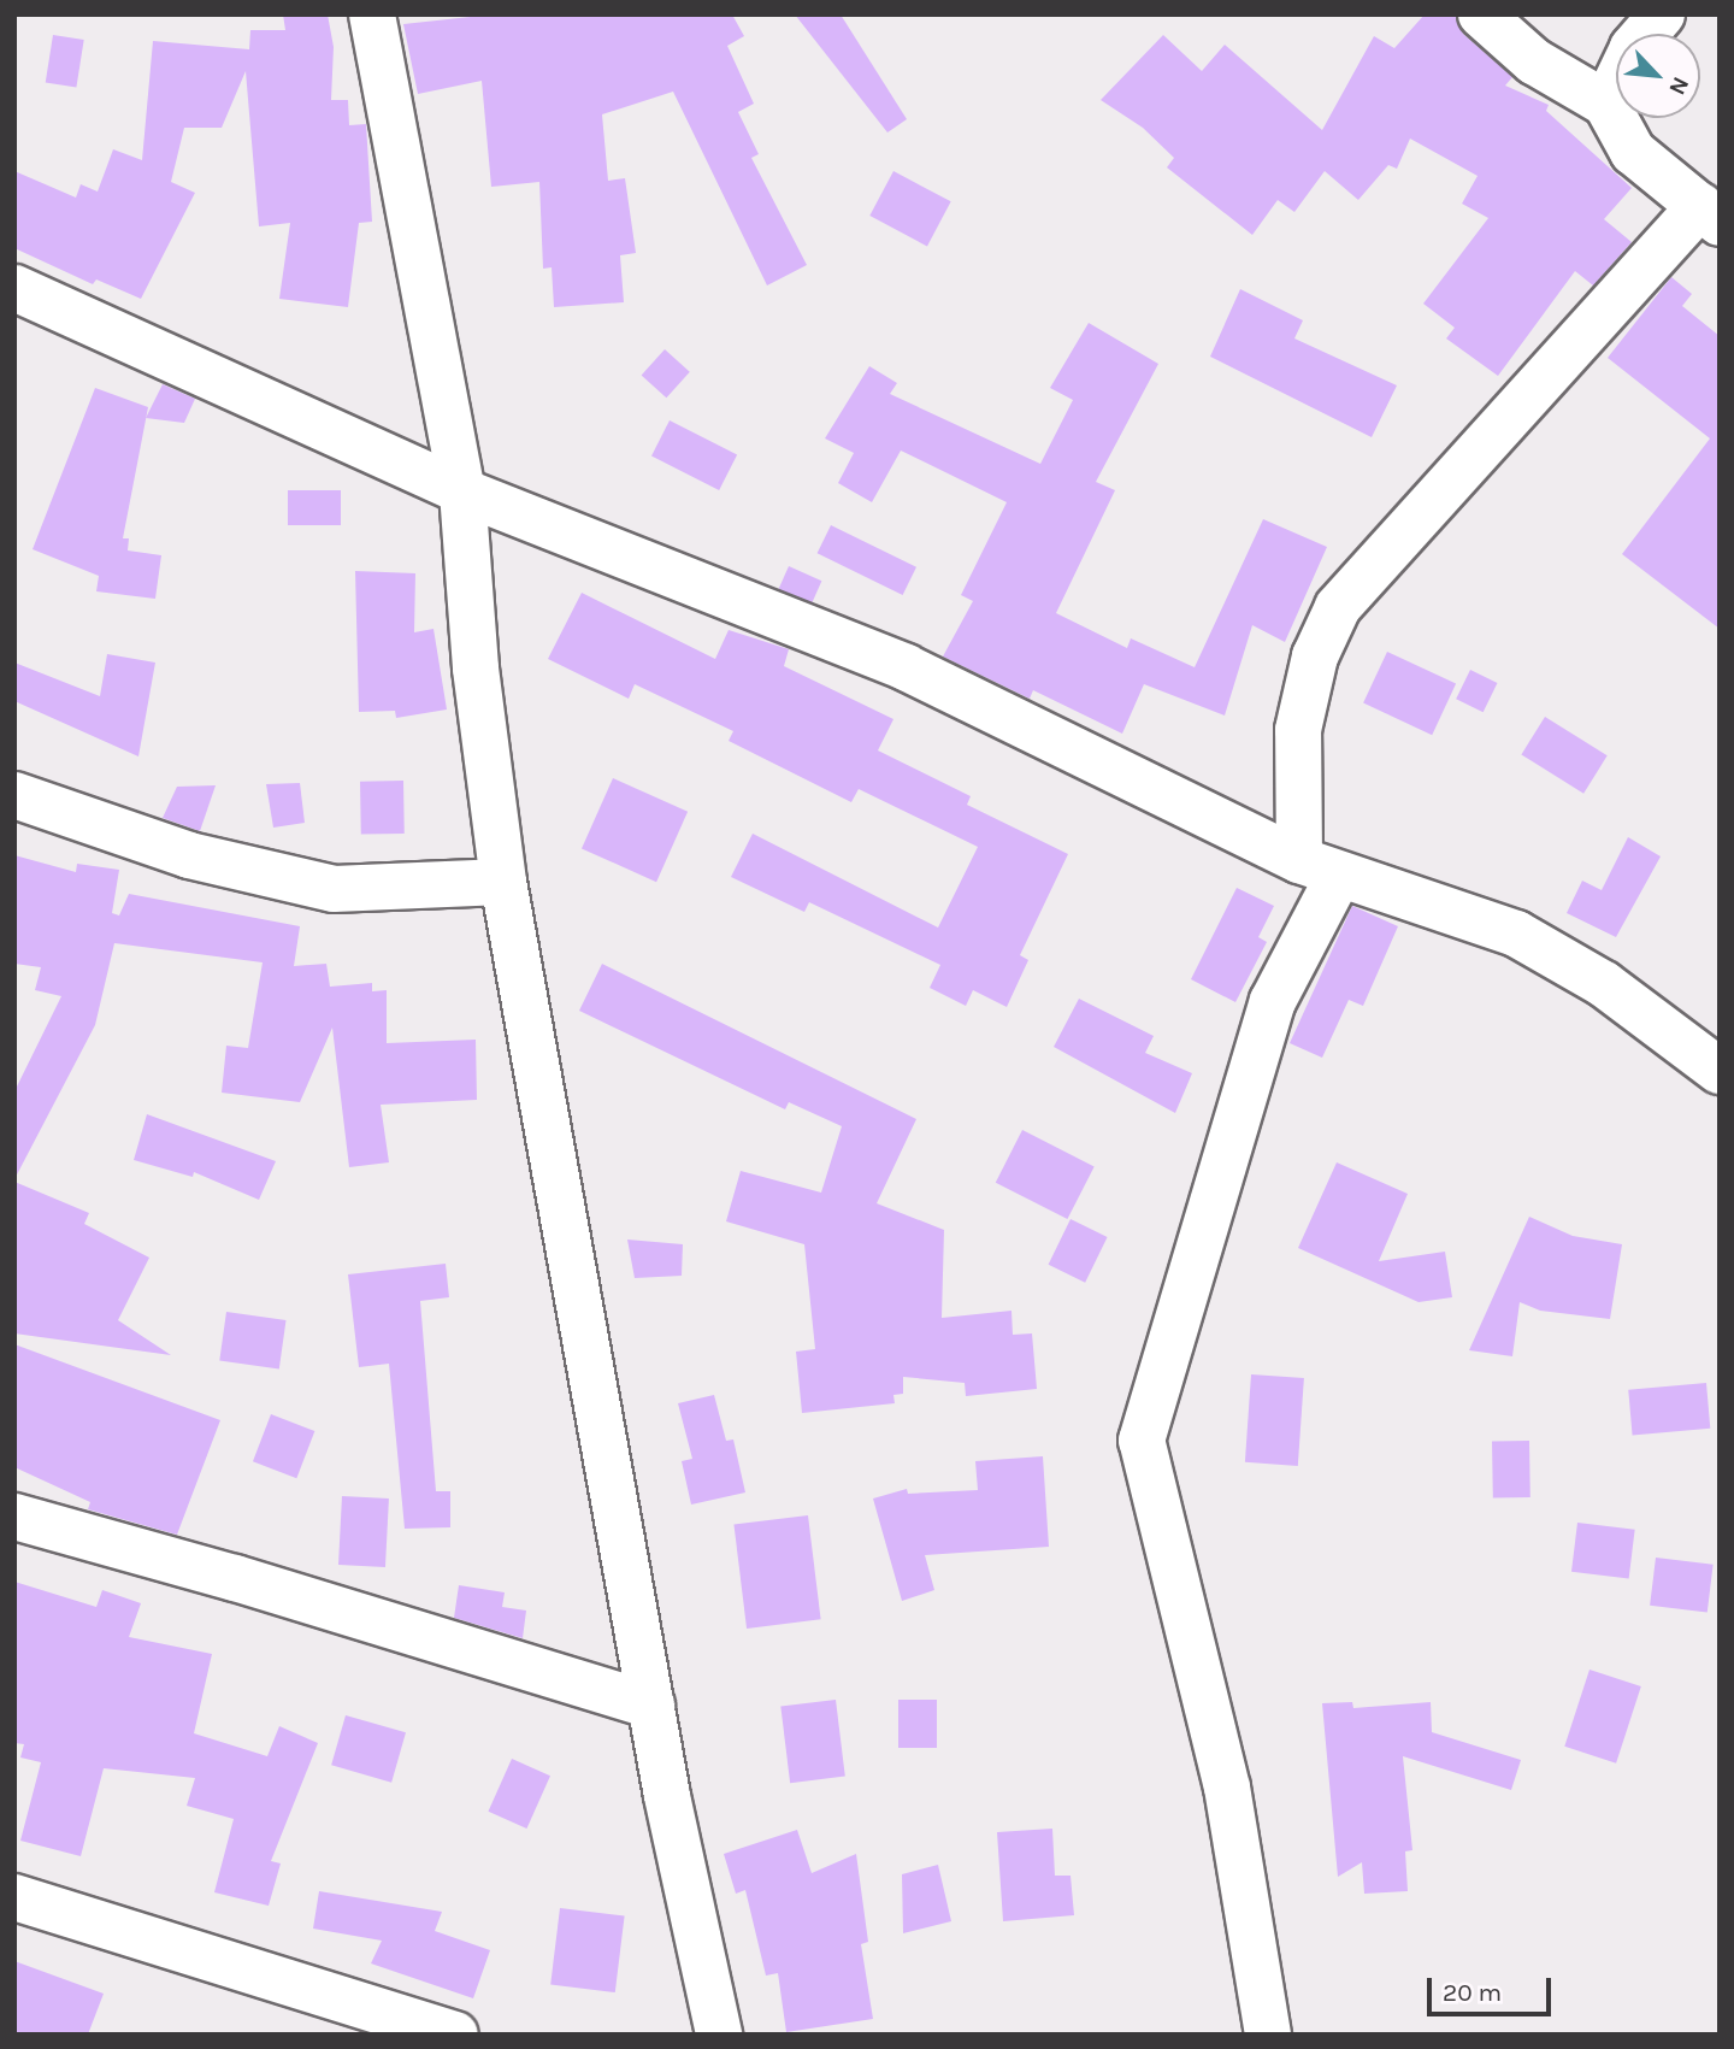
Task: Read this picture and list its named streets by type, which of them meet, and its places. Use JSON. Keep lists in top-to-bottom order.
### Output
{
  "scale_bar": "20 m",
  "north": "bottom right"
}
